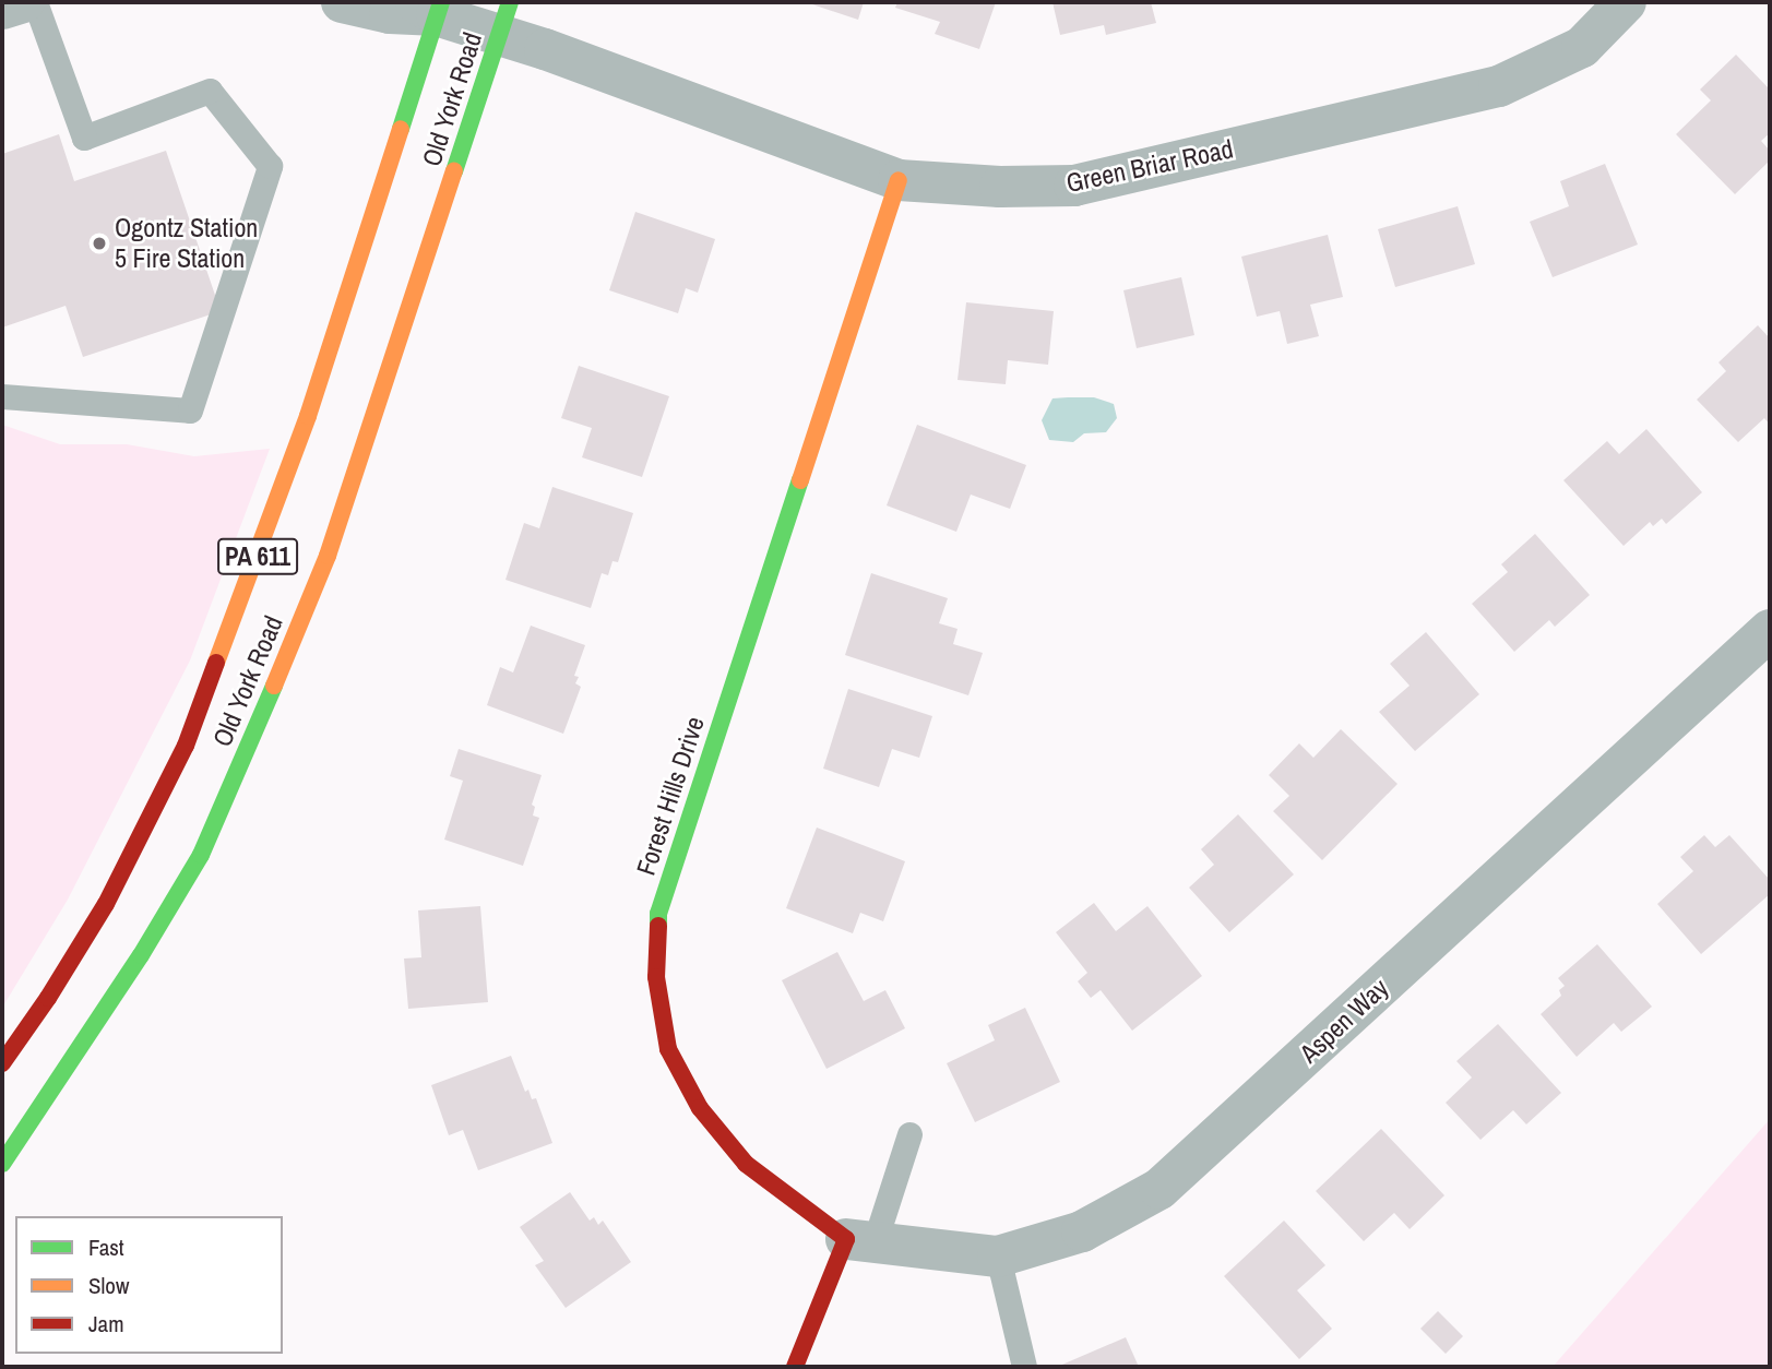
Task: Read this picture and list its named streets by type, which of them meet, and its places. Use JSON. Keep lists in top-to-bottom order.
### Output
{
  "streets": {
    "main road": ["Old York Road", "PA 611", "Forest Hills Drive"],
    "street": ["Green Briar Road", "Aspen Way"]
  },
  "crossings": [
    ["Old York Road", "Green Briar Road"],
    ["Green Briar Road", "Forest Hills Drive"],
    ["Forest Hills Drive", "Aspen Way"]
  ],
  "places": ["Ogontz Station 5 Fire Station"],
  "legend": ["Fast", "Slow", "Jam"]
}
